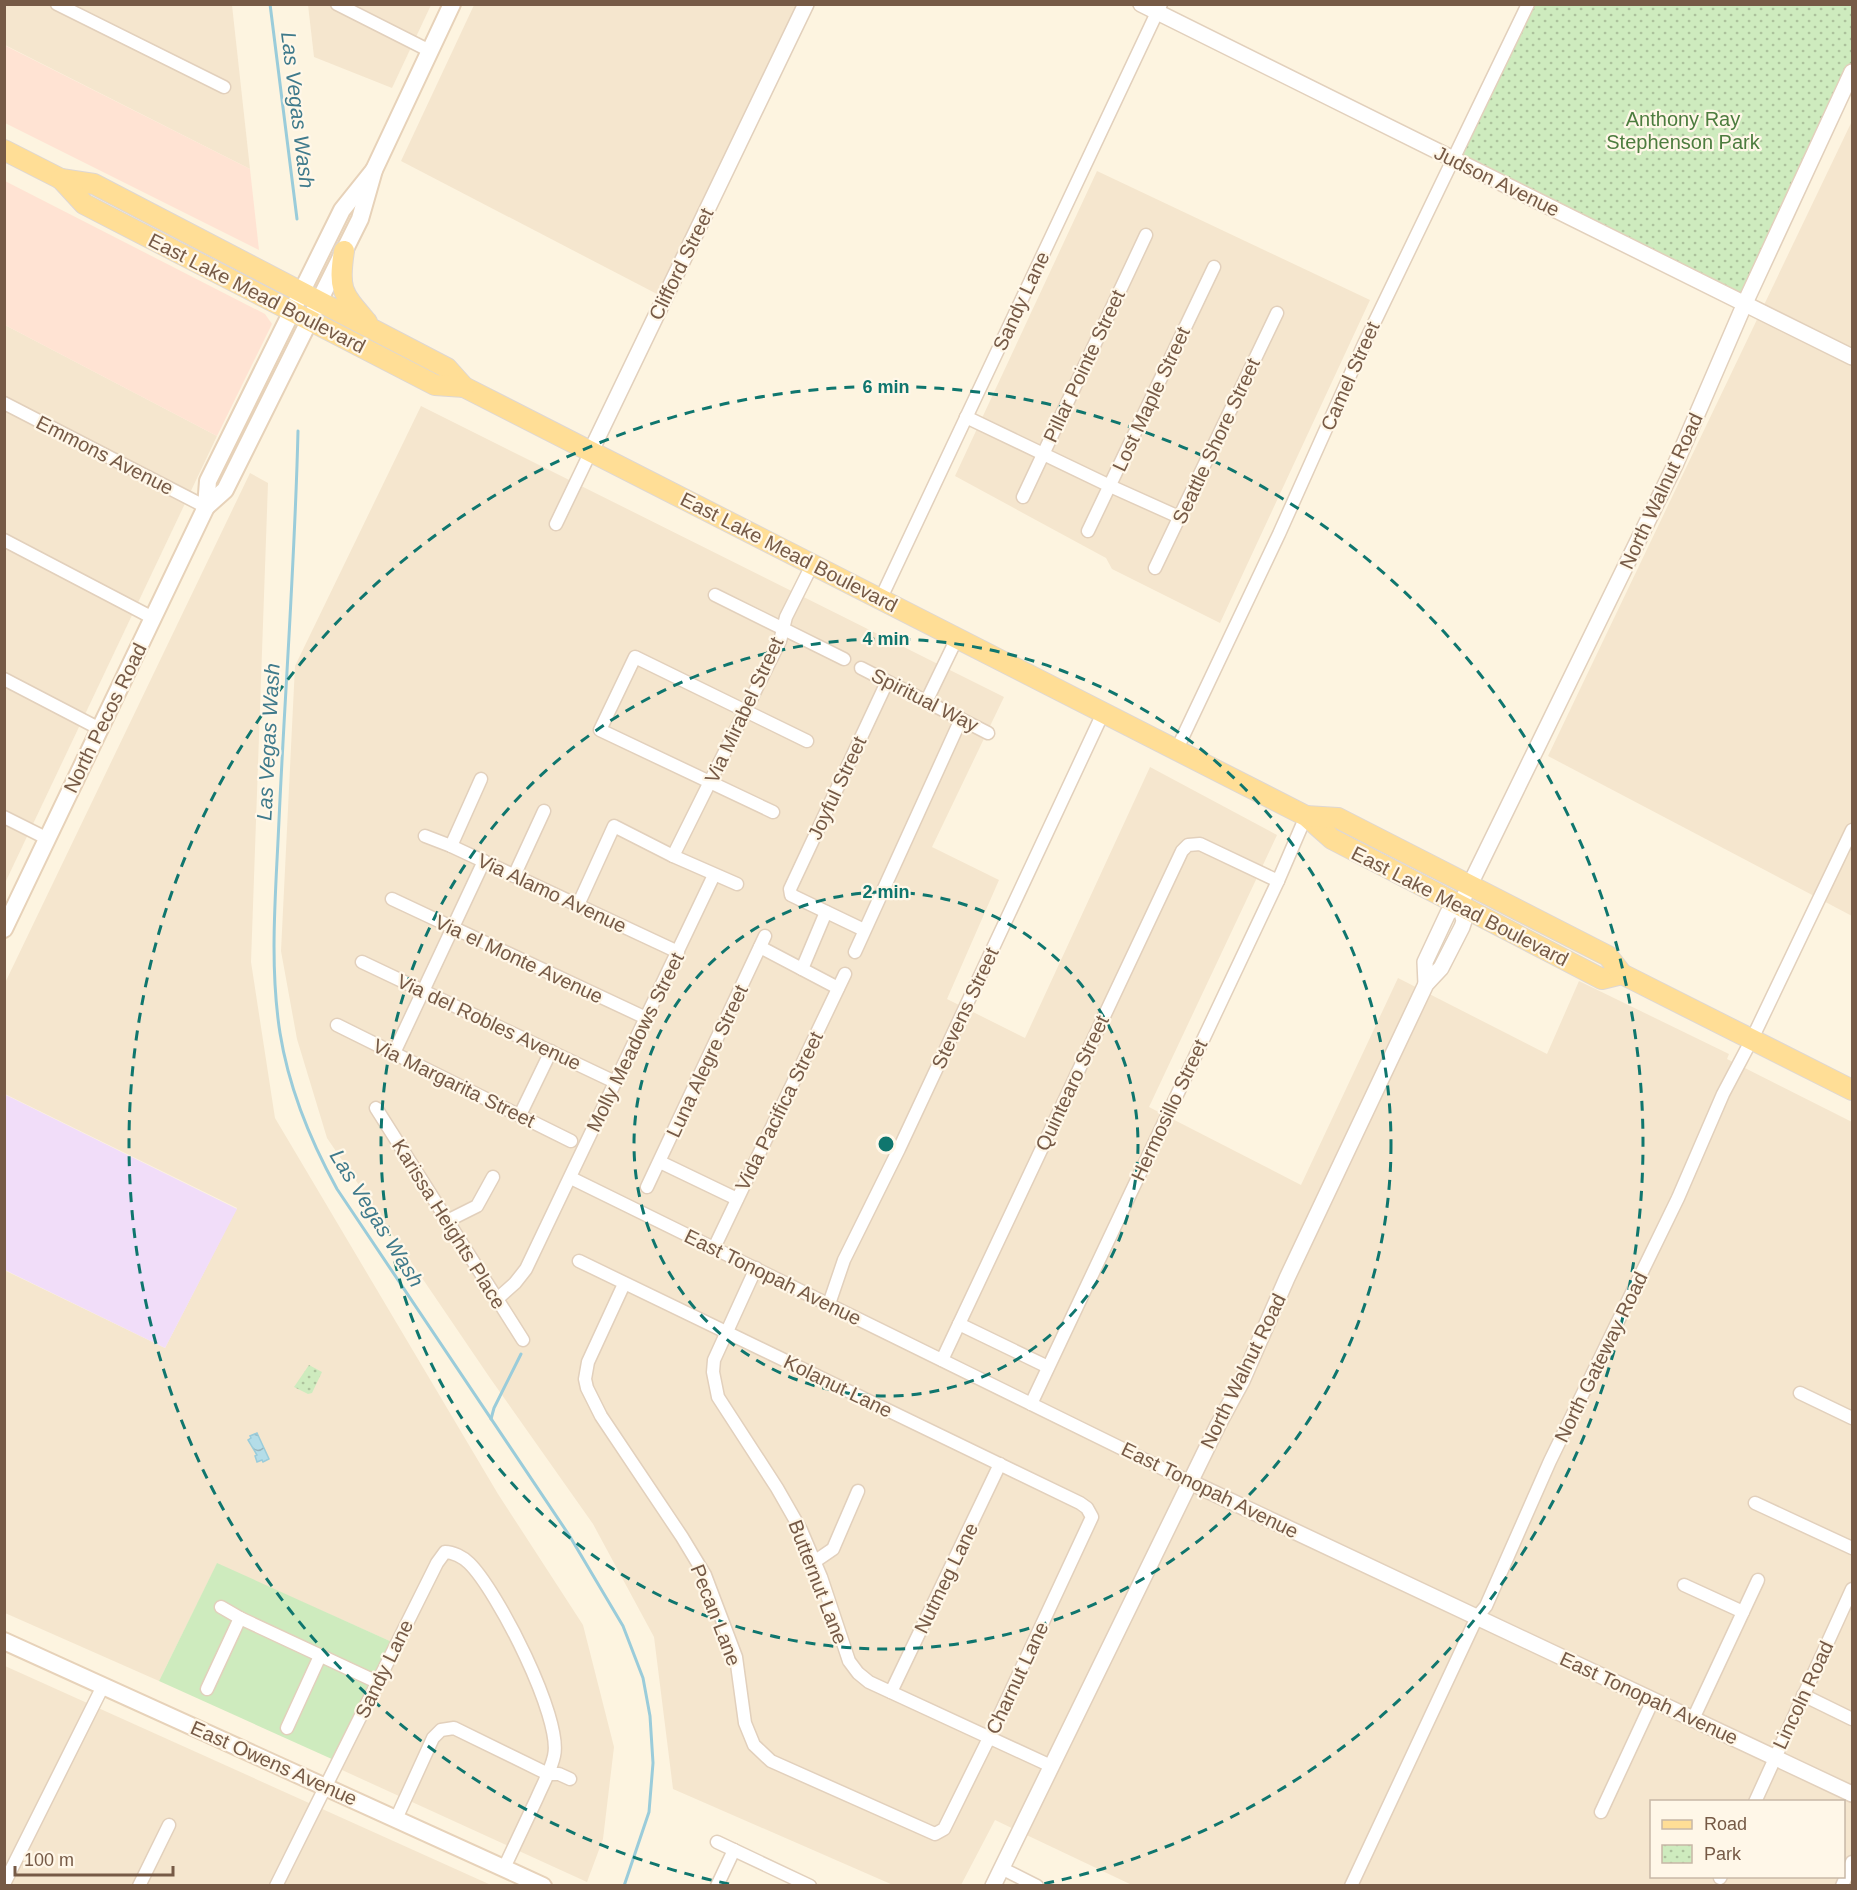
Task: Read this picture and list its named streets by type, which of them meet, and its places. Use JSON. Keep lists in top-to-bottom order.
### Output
{
  "streets": {
    "main road": ["East Lake Mead Boulevard", "North Pecos Road", "East Owens Avenue"],
    "street": [
      "Judson Avenue",
      "Clifford Street",
      "Sandy Lane",
      "Pillar Pointe Street",
      "Camel Street",
      "Lost Maple Street",
      "Seattle Shore Street",
      "Emmons Avenue",
      "North Walnut Road",
      "Spiritual Way",
      "Via Mirabel Street",
      "Joyful Street",
      "Via Alamo Avenue",
      "Via el Monte Avenue",
      "Stevens Street",
      "Via del Robles Avenue",
      "Molly Meadows Street",
      "Luna Alegre Street",
      "Via Margarita Street",
      "Quintearo Street",
      "Hermosillo Street",
      "Vida Pacifica Street",
      "Karissa Heights Place",
      "East Tonopah Avenue",
      "North Gateway Road",
      "Kolanut Lane",
      "Nutmeg Lane",
      "Butternut Lane",
      "Pecan Lane",
      "Charnut Lane",
      "Lincoln Road"
    ]
  },
  "crossings": [
    ["Judson Avenue", "Sandy Lane"],
    ["Judson Avenue", "Camel Street"],
    ["Judson Avenue", "North Walnut Road"],
    ["Clifford Street", "East Lake Mead Boulevard"],
    ["East Lake Mead Boulevard", "Sandy Lane"],
    ["East Lake Mead Boulevard", "Camel Street"],
    ["East Lake Mead Boulevard", "North Walnut Road"],
    ["East Lake Mead Boulevard", "Via Mirabel Street"],
    ["East Lake Mead Boulevard", "North Pecos Road"],
    ["East Lake Mead Boulevard", "Stevens Street"],
    ["East Lake Mead Boulevard", "Hermosillo Street"],
    ["East Lake Mead Boulevard", "North Gateway Road"],
    ["Sandy Lane", "East Owens Avenue"],
    ["Emmons Avenue", "North Pecos Road"],
    ["North Walnut Road", "East Tonopah Avenue"],
    ["North Walnut Road", "Butternut Lane"],
    ["Spiritual Way", "Joyful Street"],
    ["Via Alamo Avenue", "Molly Meadows Street"],
    ["Via el Monte Avenue", "Molly Meadows Street"],
    ["Stevens Street", "East Tonopah Avenue"],
    ["Via del Robles Avenue", "Molly Meadows Street"],
    ["Molly Meadows Street", "Karissa Heights Place"],
    ["Molly Meadows Street", "East Tonopah Avenue"],
    ["Quintearo Street", "Hermosillo Street"],
    ["Quintearo Street", "East Tonopah Avenue"],
    ["Hermosillo Street", "East Tonopah Avenue"],
    ["Vida Pacifica Street", "East Tonopah Avenue"],
    ["East Tonopah Avenue", "North Gateway Road"],
    ["East Tonopah Avenue", "Butternut Lane"],
    ["East Tonopah Avenue", "Lincoln Road"],
    ["Kolanut Lane", "Nutmeg Lane"],
    ["Kolanut Lane", "Butternut Lane"],
    ["Kolanut Lane", "Pecan Lane"],
    ["Kolanut Lane", "Charnut Lane"],
    ["Nutmeg Lane", "Butternut Lane"],
    ["Butternut Lane", "Charnut Lane"],
    ["Pecan Lane", "Charnut Lane"]
  ],
  "water": ["Las Vegas Wash"],
  "parks": ["Anthony Ray Stephenson Park"],
  "legend": ["Road", "Park"],
  "scale_bar": "100 m",
  "rings": ["6 min", "4 min", "2 min"]
}
